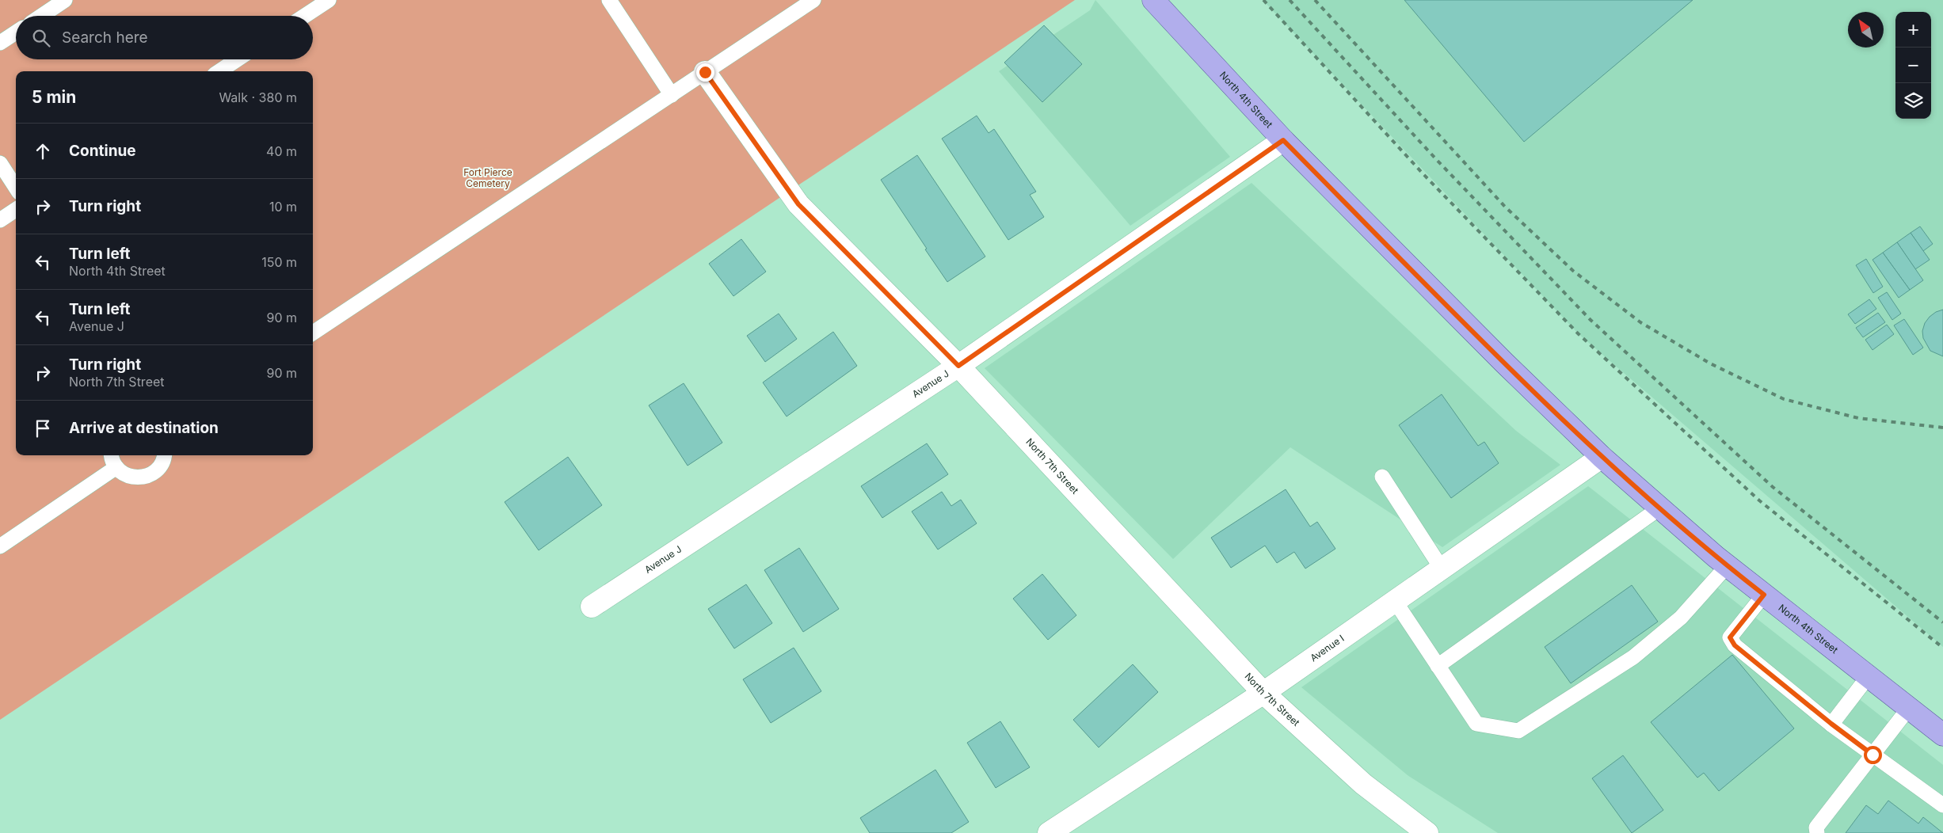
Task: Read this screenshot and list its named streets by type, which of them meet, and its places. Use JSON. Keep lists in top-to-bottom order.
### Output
{
  "streets": {
    "main road": ["North 4th Street"],
    "street": ["Avenue J", "North 7th Street", "Avenue I"]
  },
  "crossings": [
    ["North 4th Street", "Avenue J"],
    ["North 4th Street", "Avenue I"],
    ["Avenue J", "North 7th Street"],
    ["North 7th Street", "Avenue I"]
  ],
  "parks": ["Fort Pierce Cemetery"],
  "north": "top left",
  "page": {
    "map_buttons": ["+", "−"],
    "search": "Search here",
    "heading": ["5 min", "Walk · 380 m"],
    "list": [
      ["Continue", "40 m"],
      ["Turn right", "10 m"],
      ["Turn left", "North 4th Street", "150 m"],
      ["Turn left", "Avenue J", "90 m"],
      ["Turn right", "North 7th Street", "90 m"],
      "Arrive at destination"
    ]
  }
}
